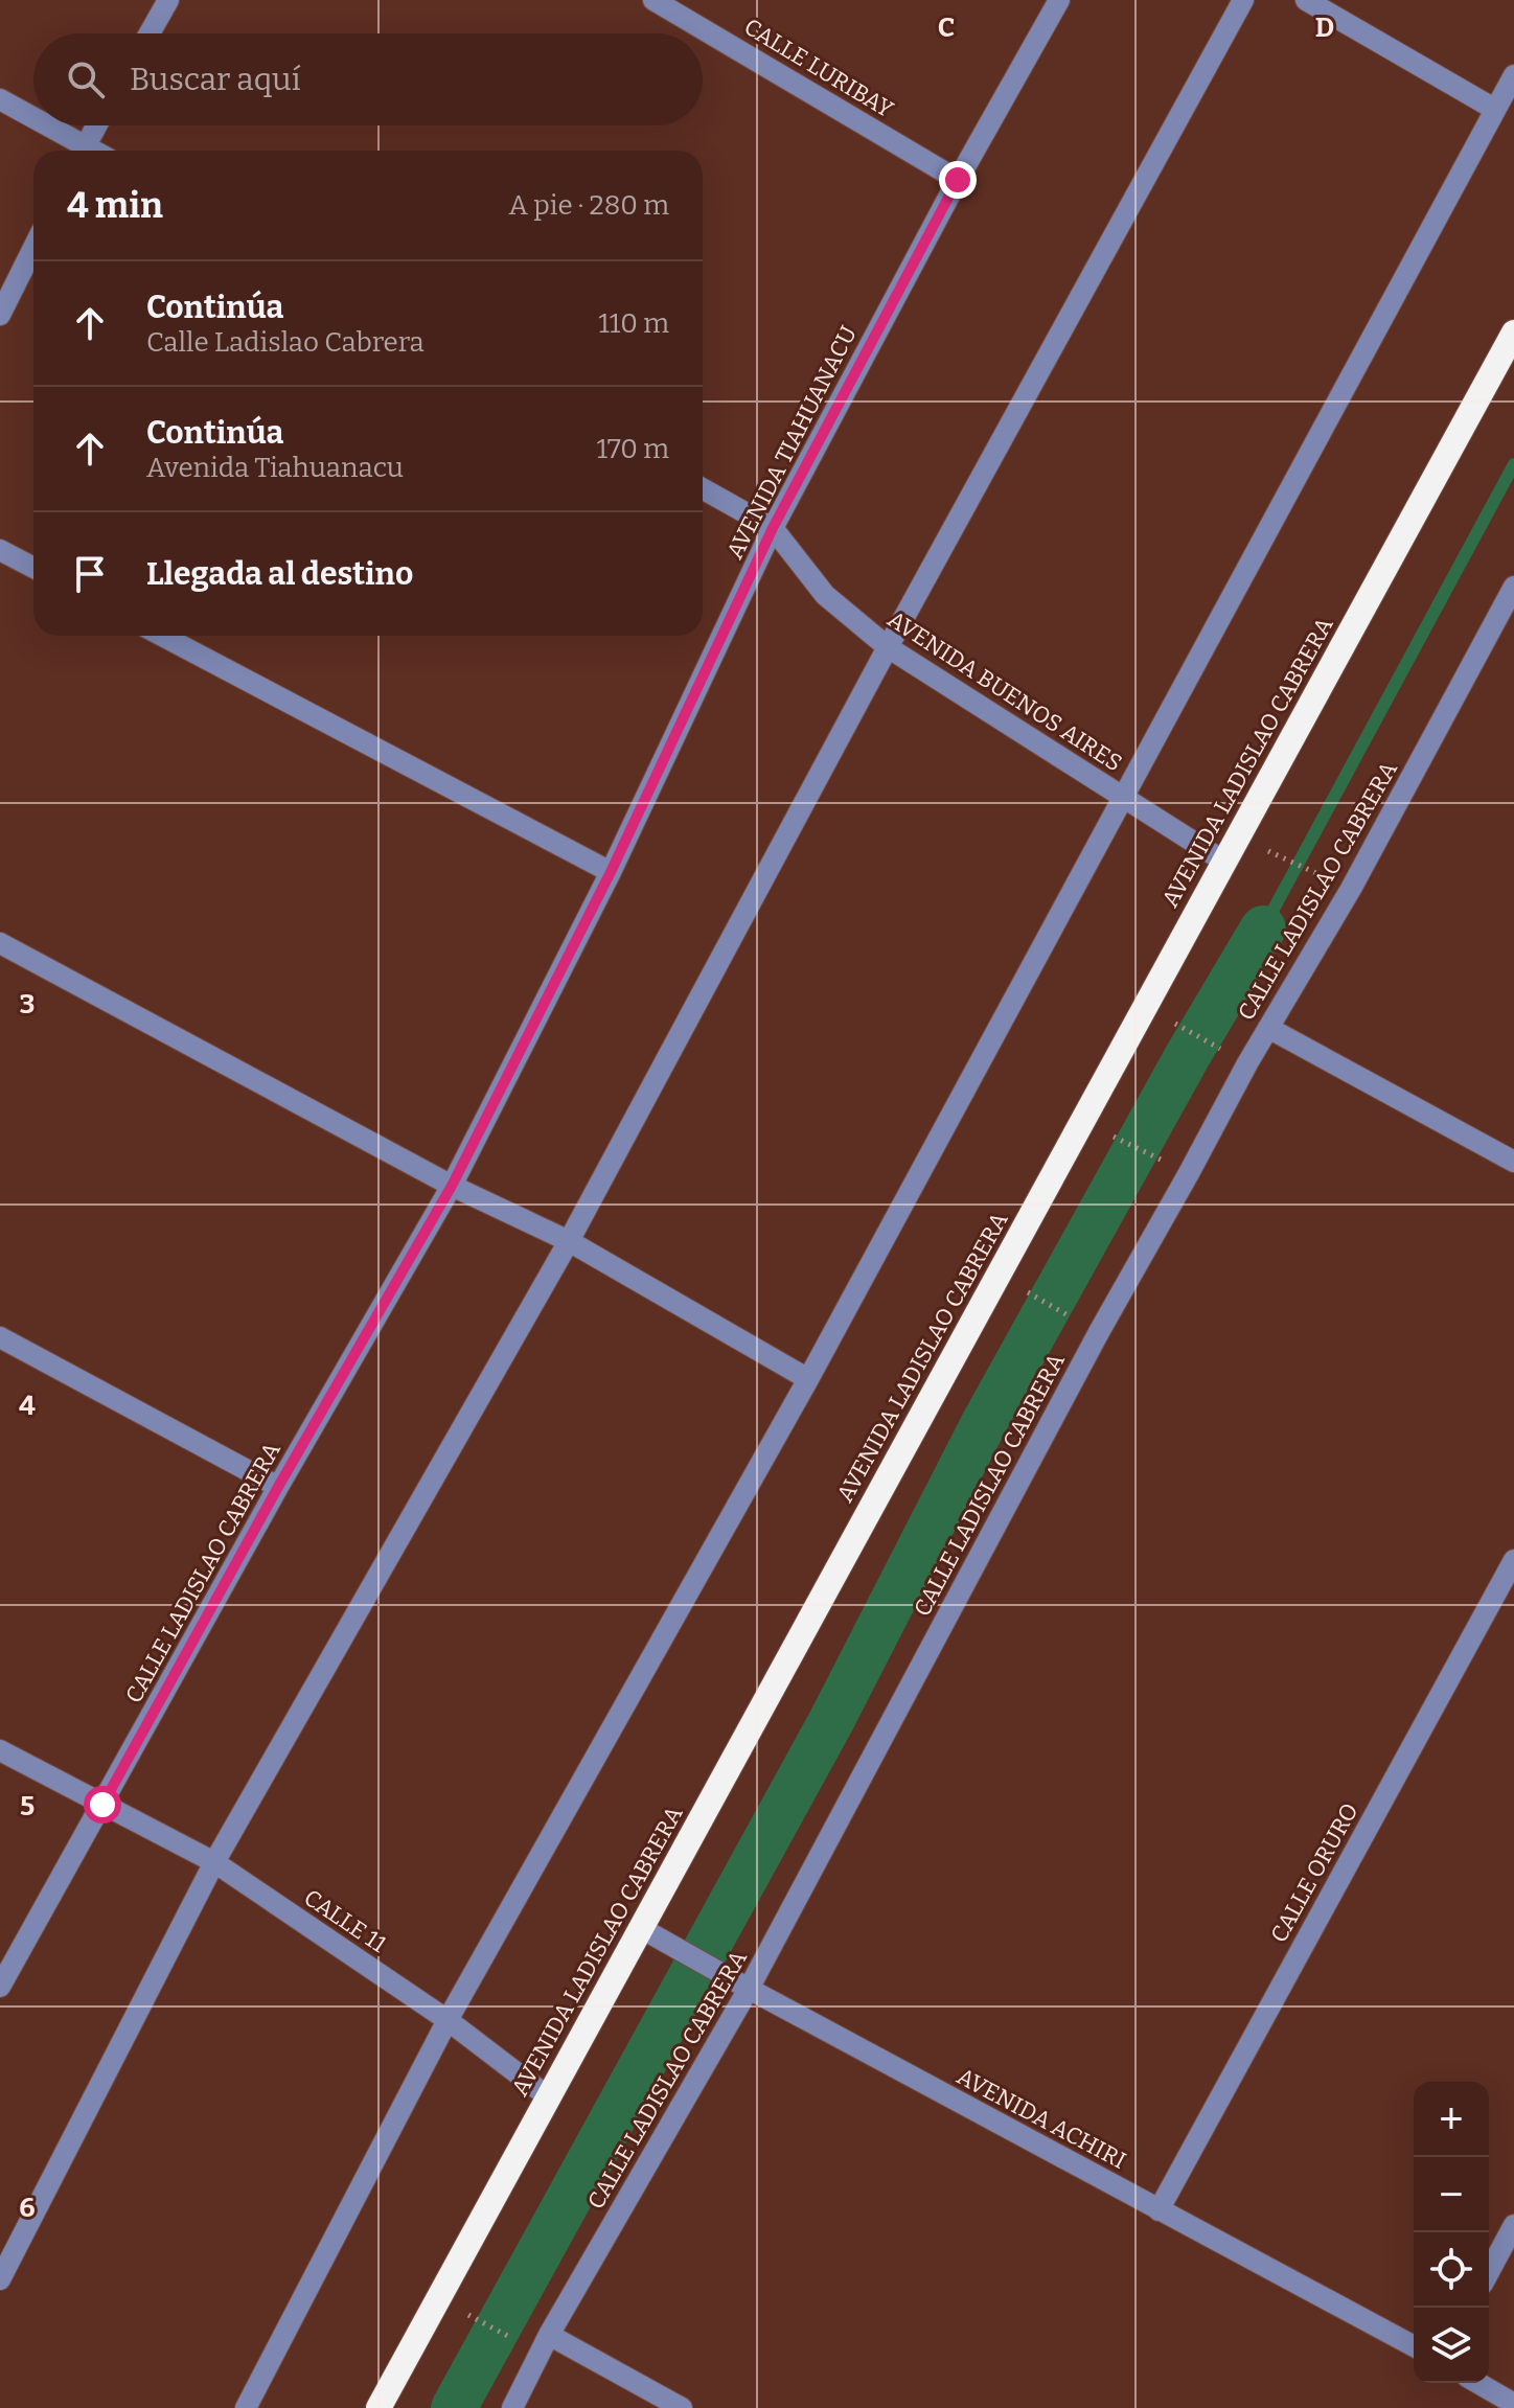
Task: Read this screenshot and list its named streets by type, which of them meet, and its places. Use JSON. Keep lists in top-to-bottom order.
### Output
{
  "streets": {
    "highway": ["AVENIDA LADISLAO CABRERA"],
    "street": [
      "CALLE LURIBAY",
      "AVENIDA TIAHUANACU",
      "AVENIDA BUENOS AIRES",
      "CALLE LADISLAO CABRERA",
      "CALLE ORURO",
      "CALLE 11",
      "AVENIDA ACHIRI"
    ]
  },
  "crossings": [
    ["CALLE LURIBAY", "AVENIDA TIAHUANACU"],
    ["AVENIDA TIAHUANACU", "AVENIDA BUENOS AIRES"],
    ["AVENIDA TIAHUANACU", "CALLE LADISLAO CABRERA"],
    ["AVENIDA BUENOS AIRES", "AVENIDA LADISLAO CABRERA"],
    ["AVENIDA LADISLAO CABRERA", "CALLE 11"],
    ["AVENIDA LADISLAO CABRERA", "AVENIDA ACHIRI"],
    ["CALLE LADISLAO CABRERA", "CALLE 11"],
    ["CALLE LADISLAO CABRERA", "AVENIDA ACHIRI"],
    ["CALLE ORURO", "AVENIDA ACHIRI"]
  ],
  "page": {
    "search": "Buscar aquí",
    "heading": ["4 min", "A pie · 280 m"],
    "list": [
      ["Continúa", "Calle Ladislao Cabrera", "110 m"],
      ["Continúa", "Avenida Tiahuanacu", "170 m"],
      "Llegada al destino"
    ],
    "map_buttons": ["+", "−"]
  },
  "grid": {
    "columns": ["C", "D"],
    "rows": [
      "3",
      "4",
      "5",
      "6"
    ]
  }
}
